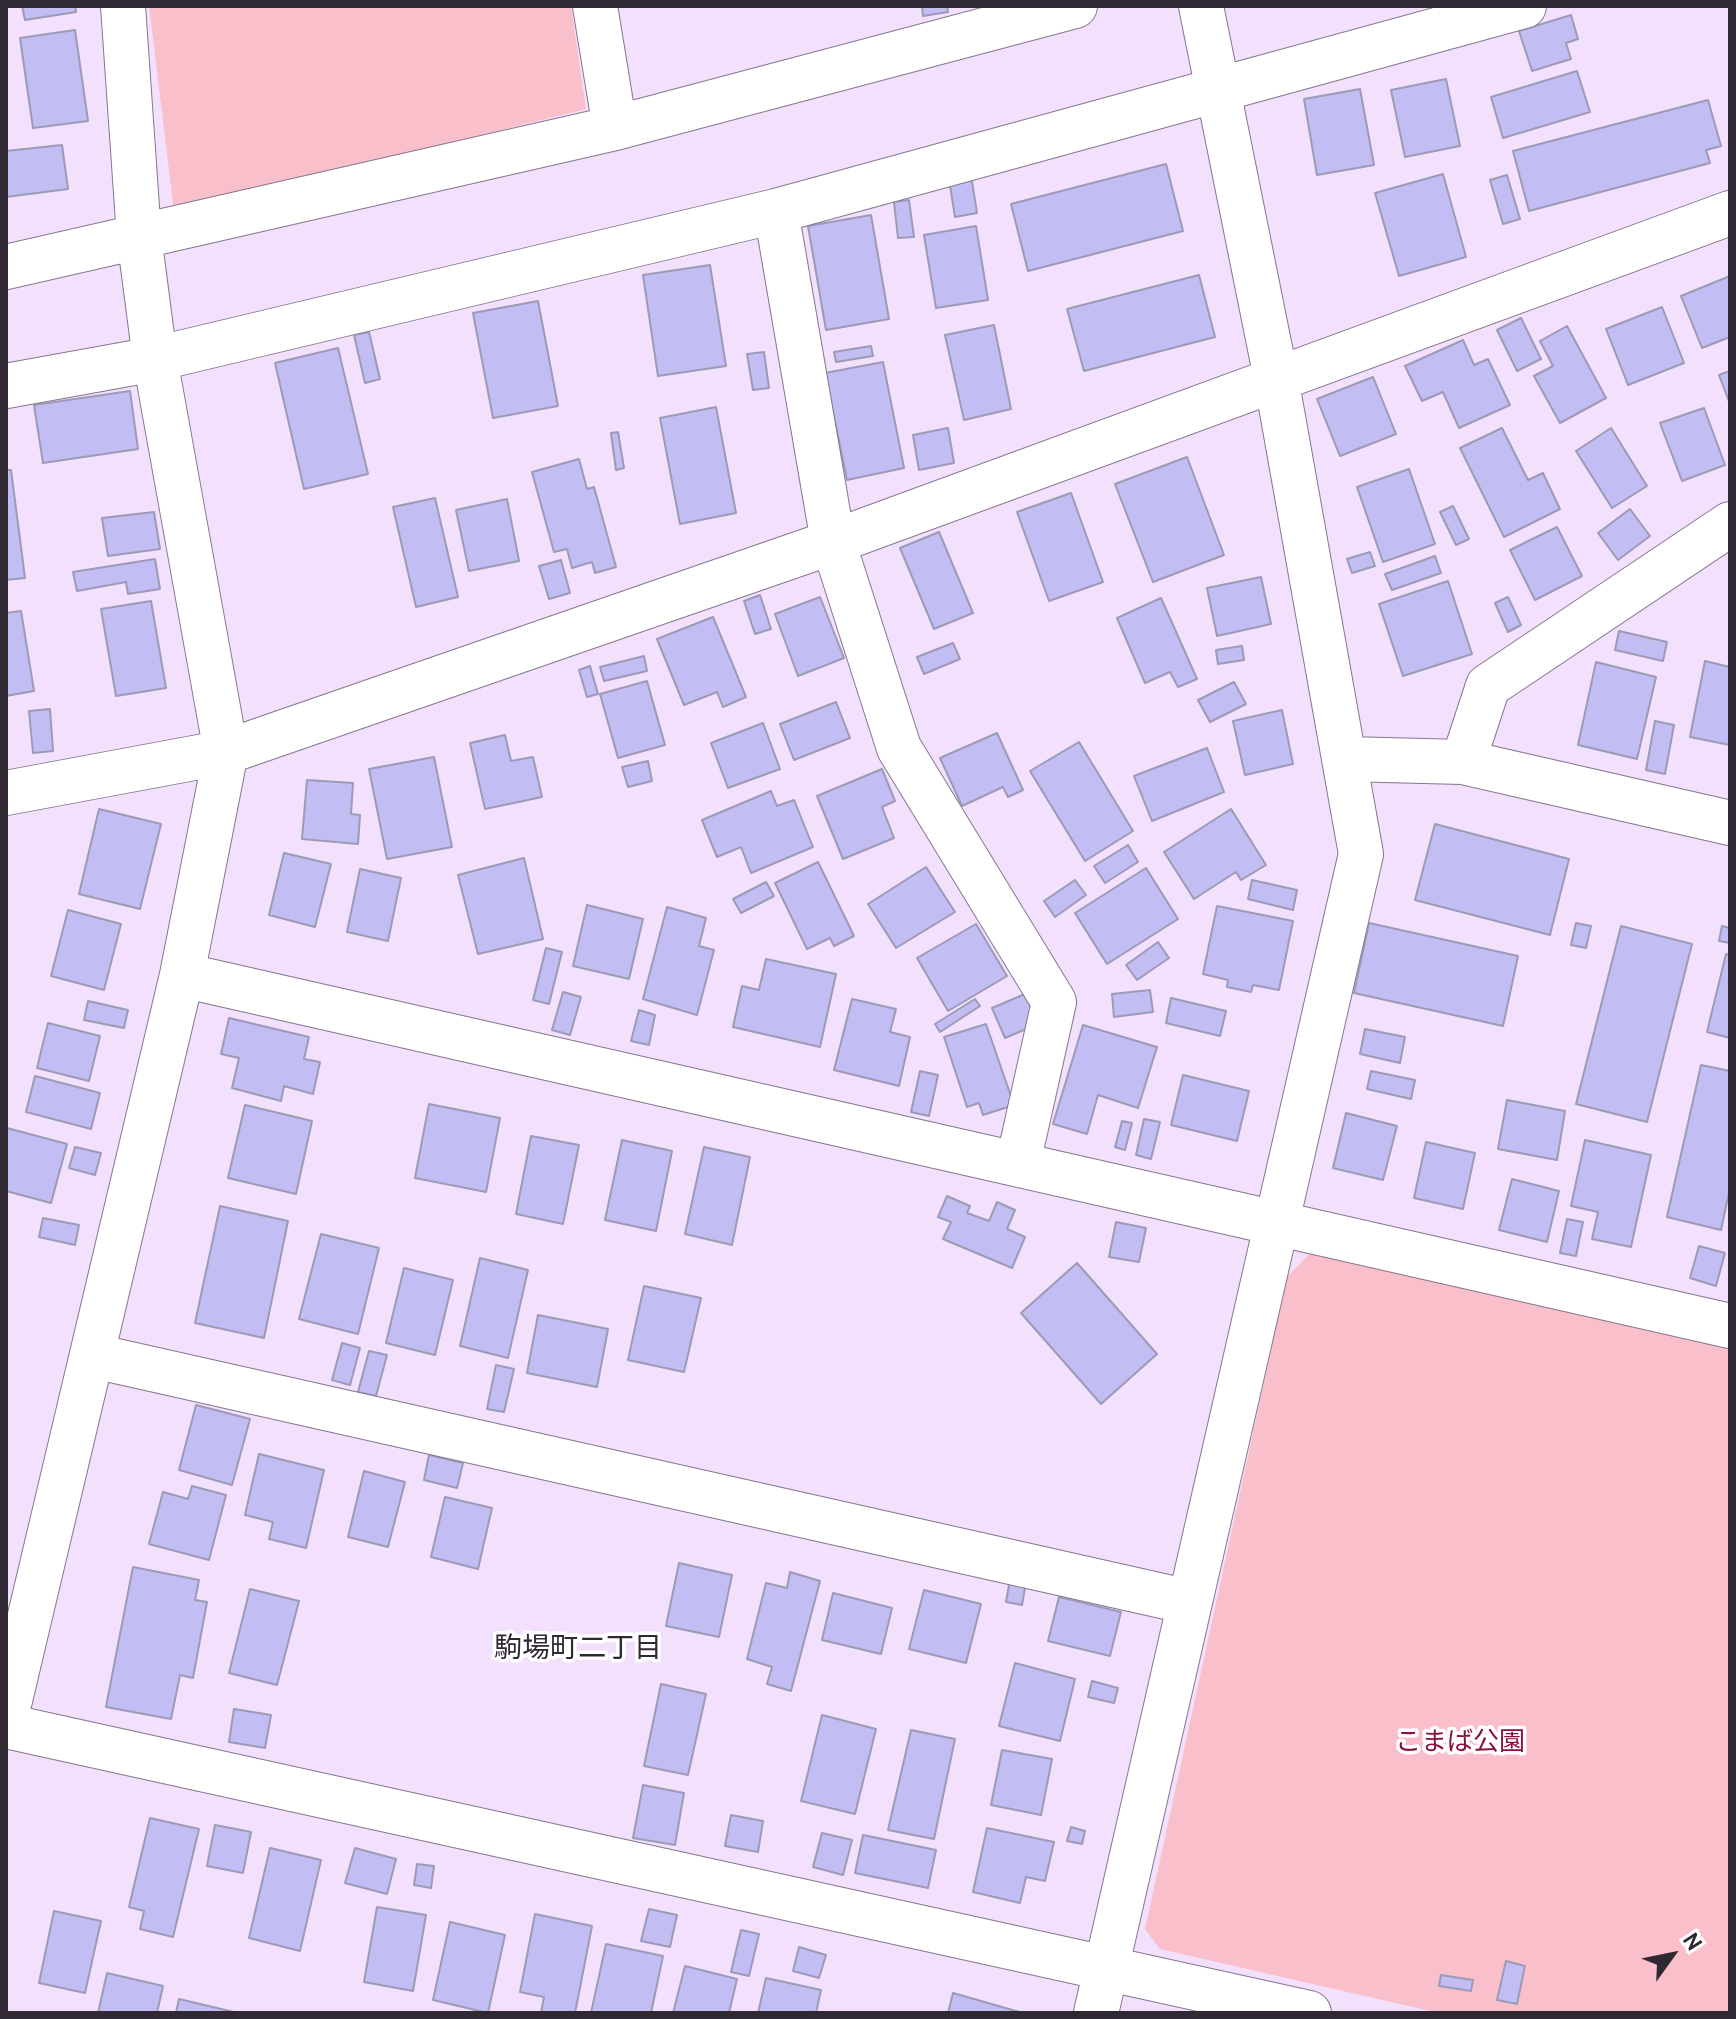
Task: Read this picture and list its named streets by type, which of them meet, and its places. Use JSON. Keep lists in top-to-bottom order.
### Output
{
  "districts": ["駒場町二丁目"],
  "parks": ["こまば公園"],
  "north": "top right"
}
